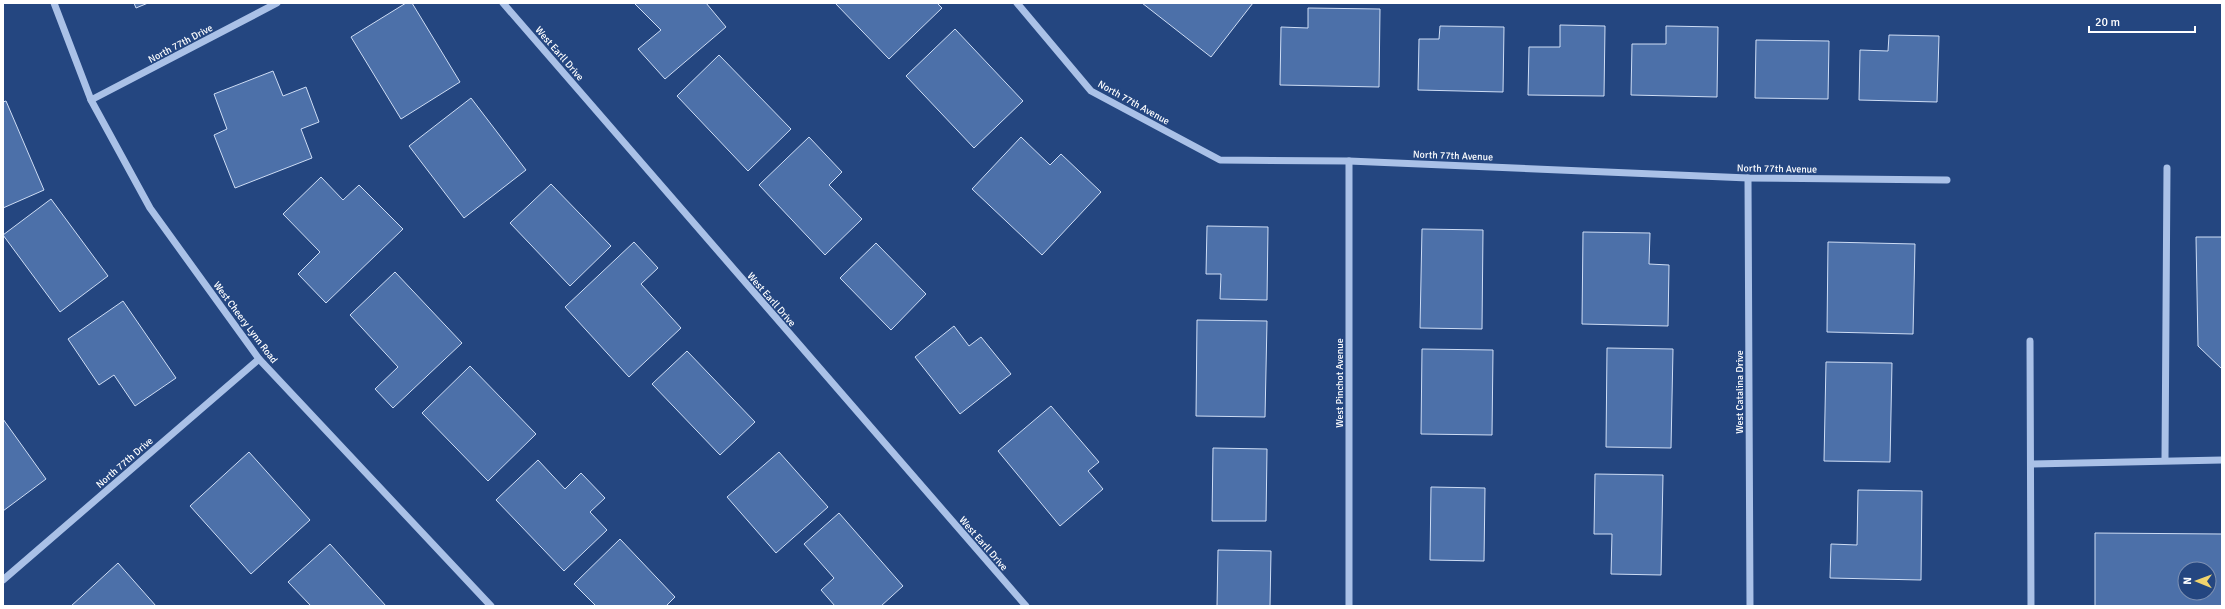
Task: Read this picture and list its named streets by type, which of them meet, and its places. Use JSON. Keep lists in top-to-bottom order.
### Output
{
  "streets": {
    "street": [
      "North 77th Drive",
      "West Earll Drive",
      "North 77th Avenue",
      "West Cheery Lynn Road",
      "West Pinchot Avenue",
      "West Catalina Drive"
    ]
  },
  "crossings": [
    ["North 77th Drive", "West Cheery Lynn Road"],
    ["North 77th Avenue", "West Pinchot Avenue"],
    ["North 77th Avenue", "West Catalina Drive"]
  ],
  "scale_bar": "20 m",
  "north": "left"
}
